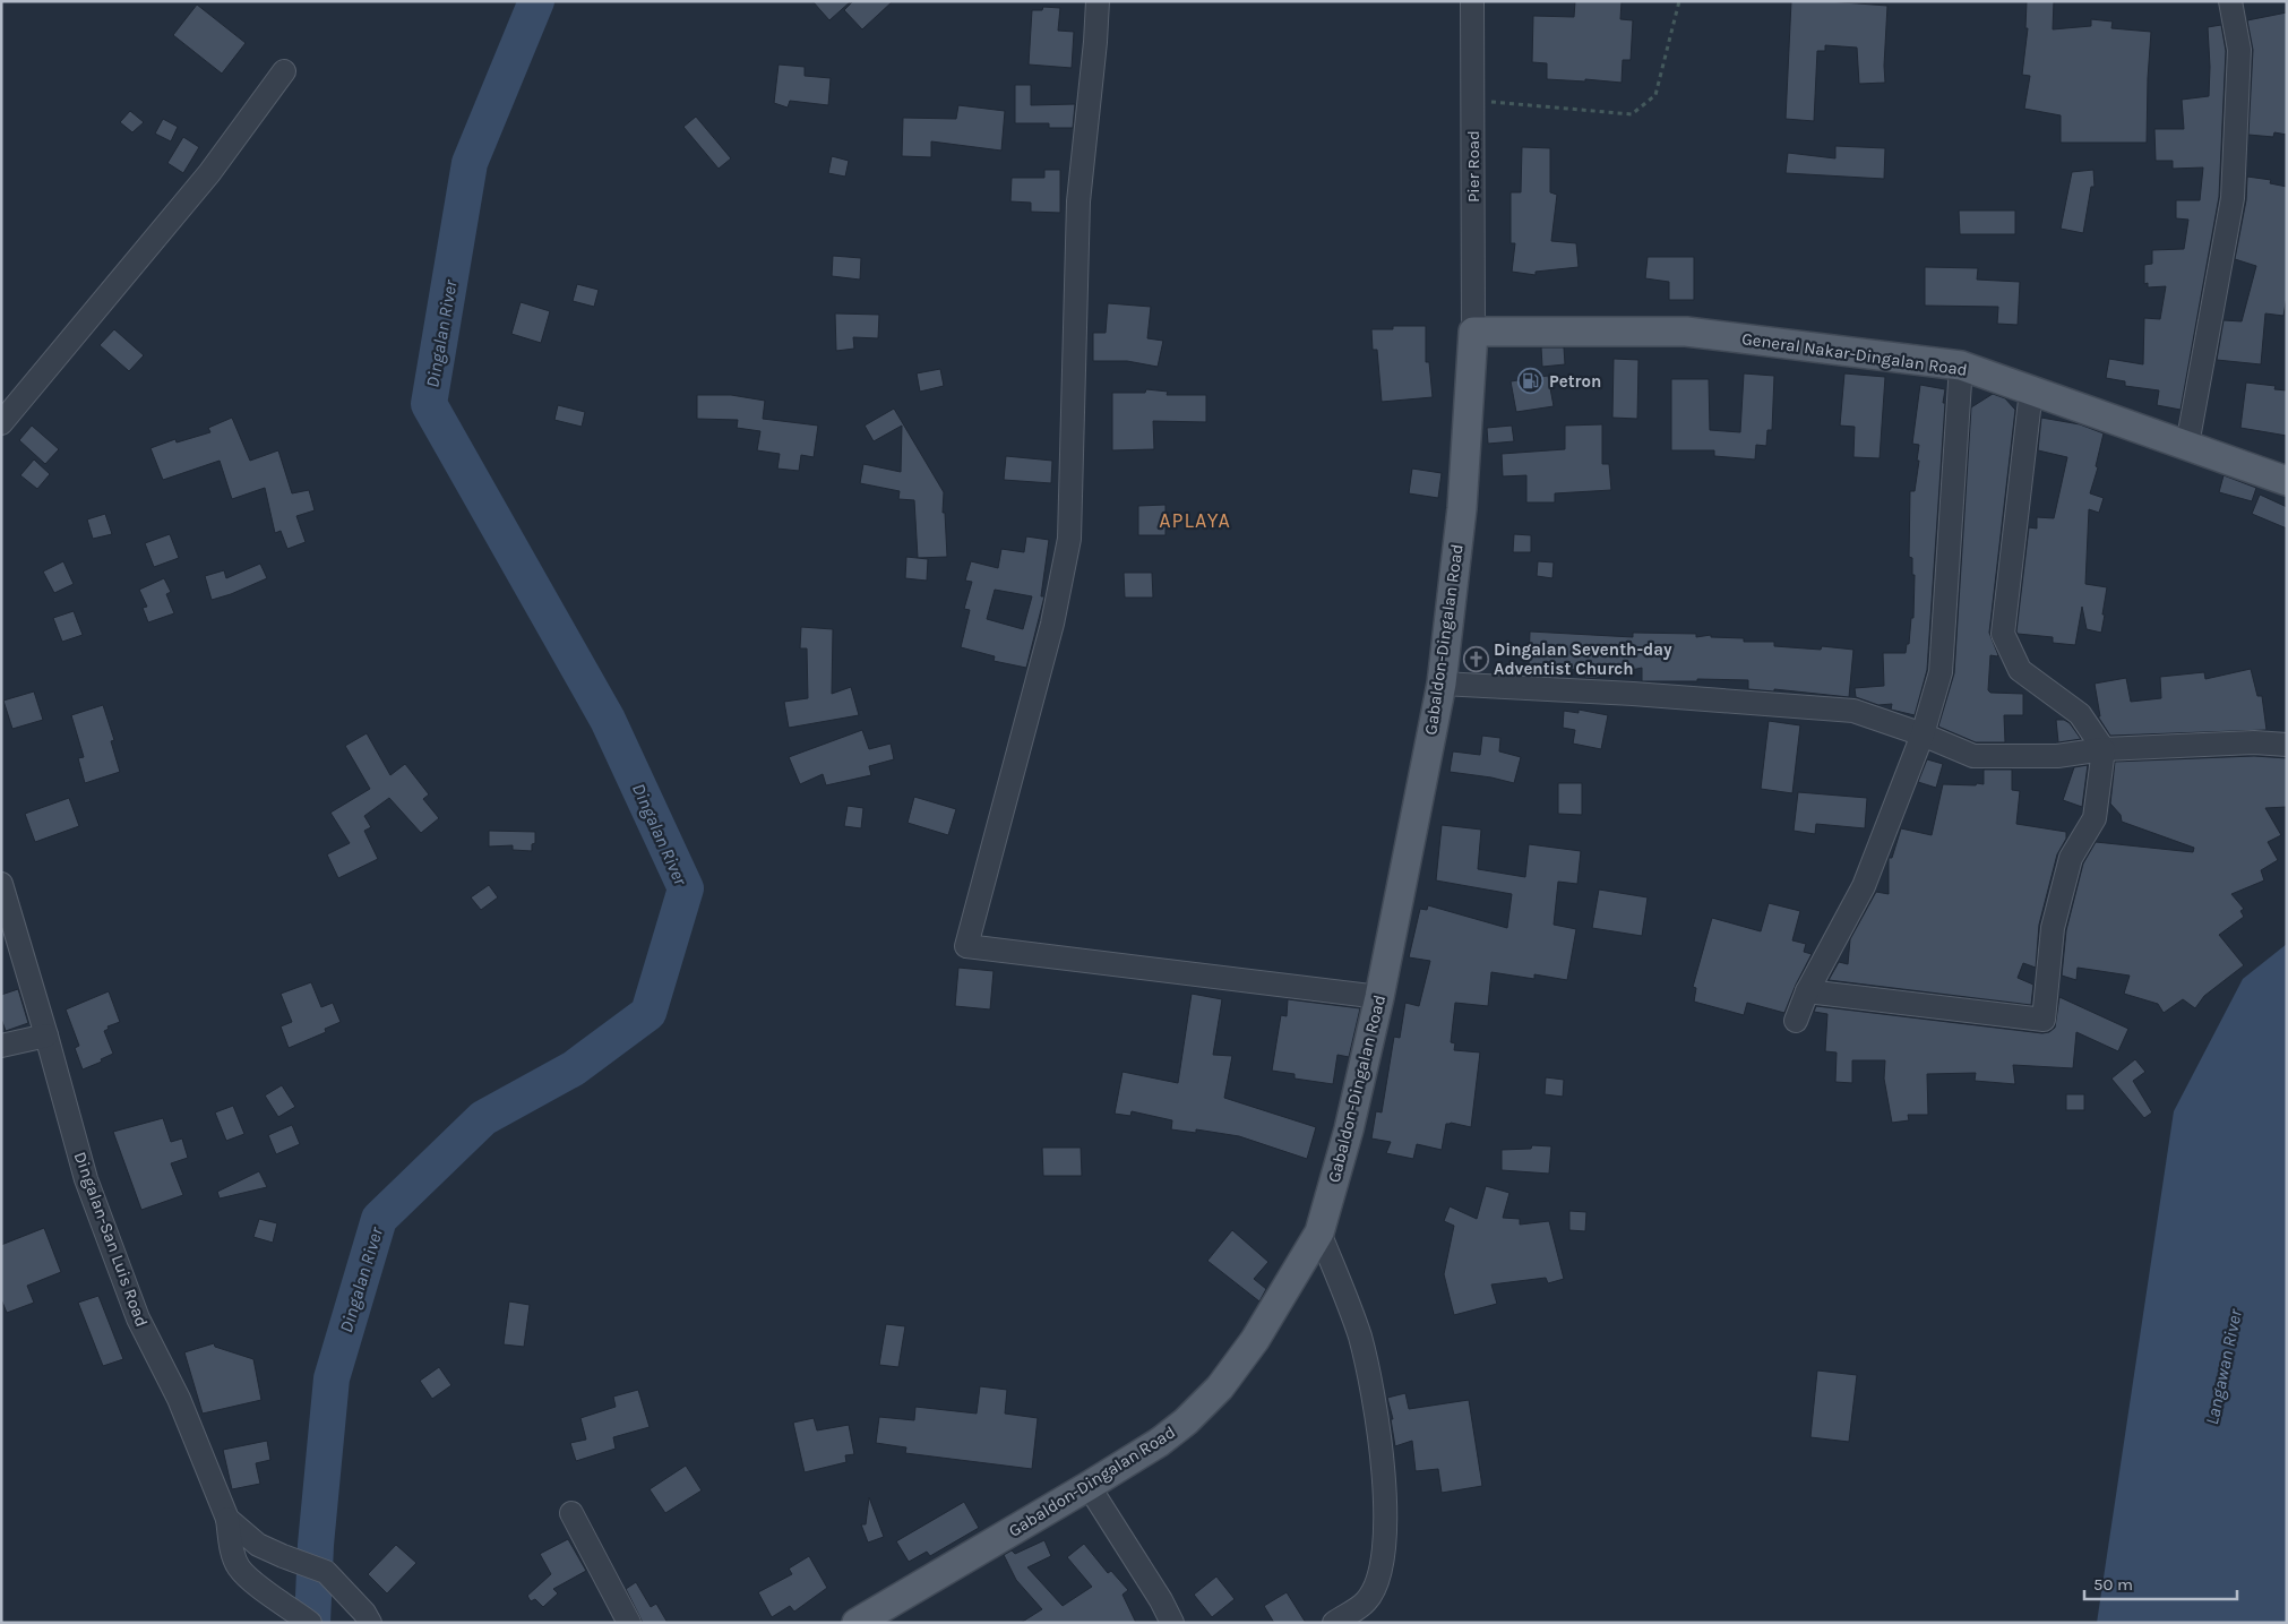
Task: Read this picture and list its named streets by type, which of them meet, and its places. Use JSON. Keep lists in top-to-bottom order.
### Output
{
  "streets": {
    "main road": ["General Nakar-Dingalan Road", "Gabaldon-Dingalan Road"],
    "street": ["Pier Road", "Dingalan-San Luis Road"]
  },
  "crossings": [
    ["Pier Road", "General Nakar-Dingalan Road"],
    ["Pier Road", "Gabaldon-Dingalan Road"],
    ["General Nakar-Dingalan Road", "Gabaldon-Dingalan Road"]
  ],
  "districts": ["APLAYA"],
  "water": ["Dingalan River", "Langawan River"],
  "places": {
    "fuel station": ["Petron"],
    "church": ["Dingalan Seventh-day Adventist Church"]
  },
  "scale_bar": "50 m"
}
